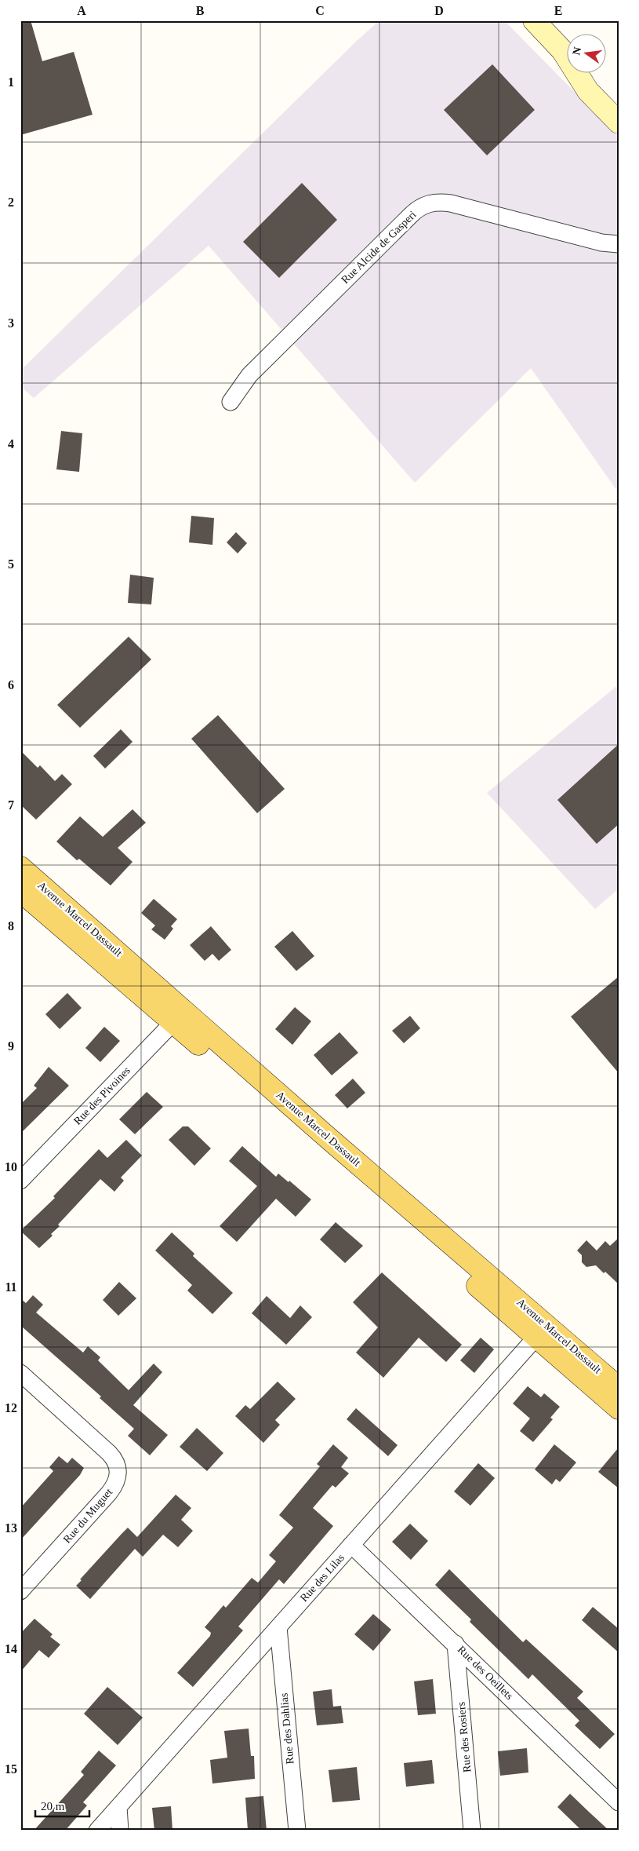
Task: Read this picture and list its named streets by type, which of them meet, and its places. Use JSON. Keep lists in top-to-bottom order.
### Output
{
  "streets": {
    "main road": ["Avenue Marcel Dassault"],
    "street": [
      "Rue Alcide de Gasperi",
      "Rue des Pivoines",
      "Rue du Muguet",
      "Rue des Lilas",
      "Rue des Oeillets",
      "Rue des Dahlias",
      "Rue des Rosiers"
    ]
  },
  "crossings": [
    ["Avenue Marcel Dassault", "Rue des Pivoines"],
    ["Avenue Marcel Dassault", "Rue des Lilas"],
    ["Rue des Lilas", "Rue des Oeillets"],
    ["Rue des Lilas", "Rue des Dahlias"],
    ["Rue des Oeillets", "Rue des Rosiers"]
  ],
  "scale_bar": "20 m",
  "north": "left",
  "grid": {
    "columns": [
      "A",
      "B",
      "C",
      "D",
      "E"
    ],
    "rows": [
      "1",
      "2",
      "3",
      "4",
      "5",
      "6",
      "7",
      "8",
      "9",
      "10",
      "11",
      "12",
      "13",
      "14",
      "15"
    ]
  }
}
